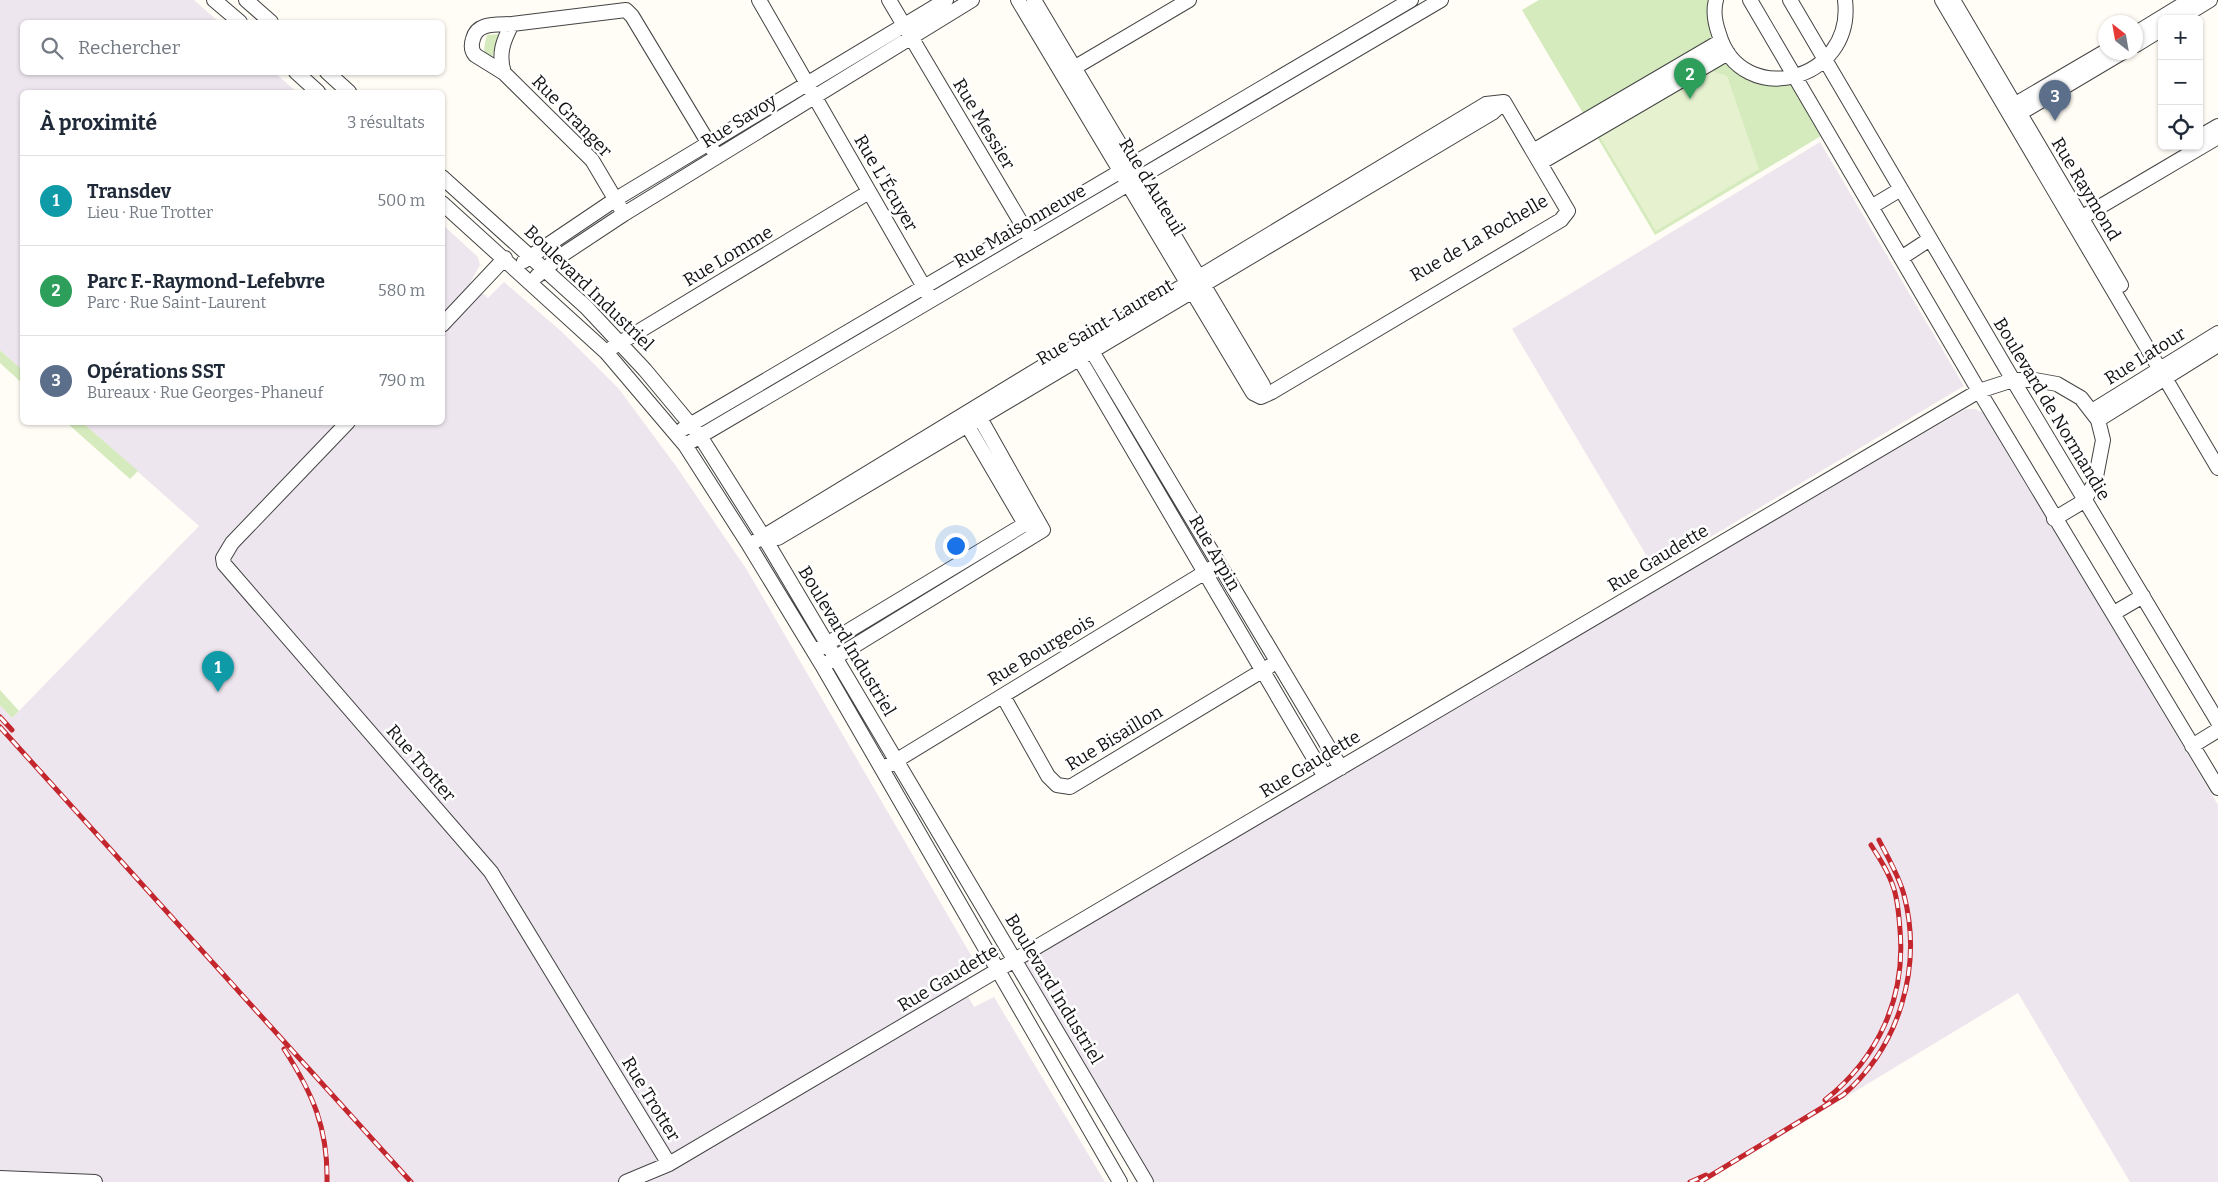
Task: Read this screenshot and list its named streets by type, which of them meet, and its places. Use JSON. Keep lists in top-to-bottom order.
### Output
{
  "streets": {
    "street": [
      "Rue Granger",
      "Rue Savoy",
      "Rue Messier",
      "Rue L'Écuyer",
      "Rue d'Auteuil",
      "Rue Raymond",
      "Rue Maisonneuve",
      "Rue de La Rochelle",
      "Rue Lomme",
      "Boulevard Industriel",
      "Rue Saint-Laurent",
      "Rue Latour",
      "Boulevard de Normandie",
      "Rue Arpin",
      "Rue Gaudette",
      "Rue Bourgeois",
      "Rue Bisaillon",
      "Rue Trotter"
    ]
  },
  "crossings": [
    ["Rue Granger", "Rue Savoy"],
    ["Rue Savoy", "Rue Messier"],
    ["Rue Savoy", "Rue L'Écuyer"],
    ["Rue Savoy", "Boulevard Industriel"],
    ["Rue Messier", "Rue Maisonneuve"],
    ["Rue L'Écuyer", "Rue Maisonneuve"],
    ["Rue L'Écuyer", "Rue Lomme"],
    ["Rue d'Auteuil", "Rue Maisonneuve"],
    ["Rue d'Auteuil", "Rue de La Rochelle"],
    ["Rue d'Auteuil", "Rue Saint-Laurent"],
    ["Rue Raymond", "Rue Latour"],
    ["Rue Maisonneuve", "Boulevard Industriel"],
    ["Rue de La Rochelle", "Rue Saint-Laurent"],
    ["Rue Lomme", "Boulevard Industriel"],
    ["Boulevard Industriel", "Rue Saint-Laurent"],
    ["Boulevard Industriel", "Rue Gaudette"],
    ["Boulevard Industriel", "Rue Bourgeois"],
    ["Rue Saint-Laurent", "Rue Arpin"],
    ["Boulevard de Normandie", "Rue Gaudette"],
    ["Rue Arpin", "Rue Gaudette"],
    ["Rue Arpin", "Rue Bourgeois"],
    ["Rue Arpin", "Rue Bisaillon"],
    ["Rue Gaudette", "Rue Trotter"],
    ["Rue Bourgeois", "Rue Bisaillon"]
  ],
  "north": "top left",
  "page": {
    "map_buttons": ["+", "−"],
    "search": "Rechercher",
    "pins": ["2", "3", "1"],
    "heading": ["À proximité", "3 résultats"],
    "list": [
      {
        "mark": "1",
        "name": "Transdev",
        "note": "Lieu · Rue Trotter",
        "value": "500 m"
      },
      {
        "mark": "2",
        "name": "Parc F.-Raymond-Lefebvre",
        "note": "Parc · Rue Saint-Laurent",
        "value": "580 m"
      },
      {
        "mark": "3",
        "name": "Opérations SST",
        "note": "Bureaux · Rue Georges-Phaneuf",
        "value": "790 m"
      }
    ]
  }
}
